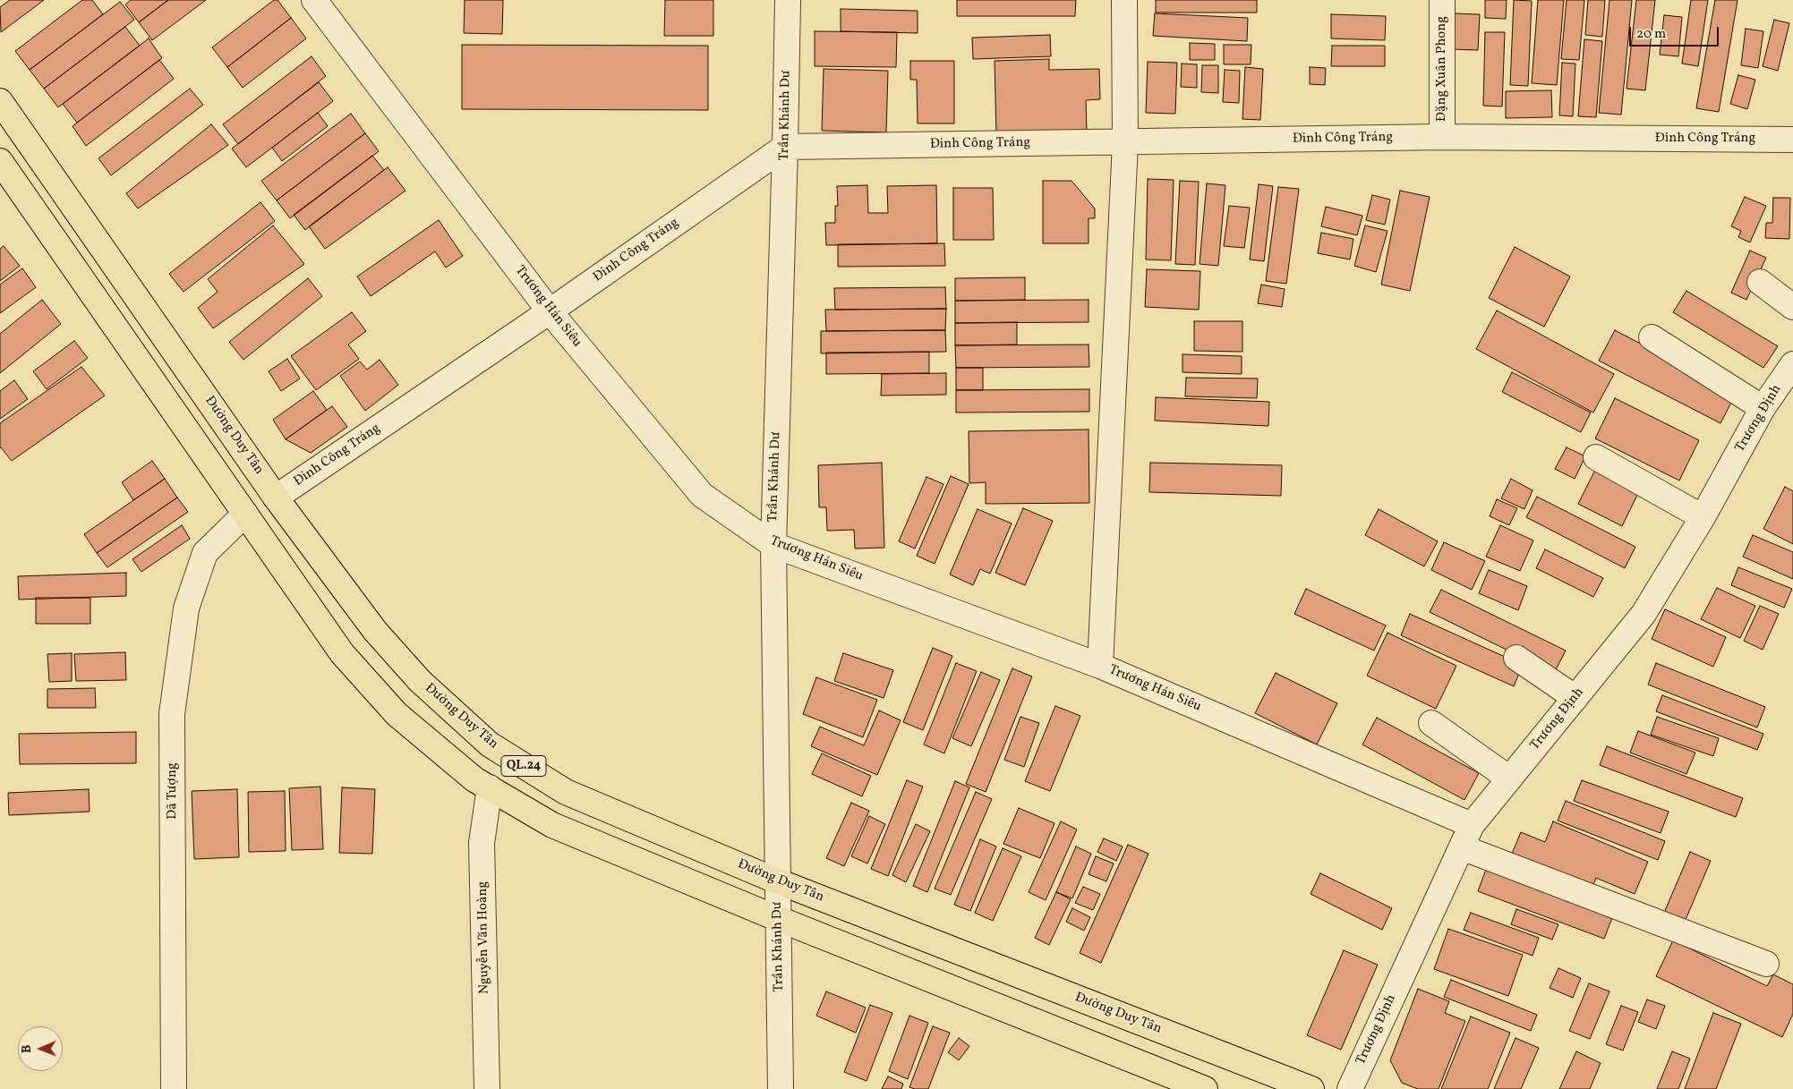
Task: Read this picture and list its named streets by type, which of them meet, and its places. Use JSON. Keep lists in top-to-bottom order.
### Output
{
  "streets": {
    "main road": ["Đường Duy Tân", "QL.24"],
    "street": [
      "Đặng Xuân Phong",
      "Trần Khánh Dư",
      "Đinh Công Tráng",
      "Trương Hán Siêu",
      "Trương Định",
      "Dã Tượng",
      "Nguyễn Văn Hoàng"
    ]
  },
  "crossings": [
    ["Đặng Xuân Phong", "Đinh Công Tráng"],
    ["Trần Khánh Dư", "Đinh Công Tráng"],
    ["Trần Khánh Dư", "Trương Hán Siêu"],
    ["Trần Khánh Dư", "Đường Duy Tân"],
    ["Trần Khánh Dư", "QL.24"],
    ["Đinh Công Tráng", "Trương Hán Siêu"],
    ["Đinh Công Tráng", "Đường Duy Tân"],
    ["Trương Hán Siêu", "Trương Định"],
    ["QL.24", "Dã Tượng"],
    ["QL.24", "Nguyễn Văn Hoàng"]
  ],
  "scale_bar": "20 m",
  "north": "left"
}
